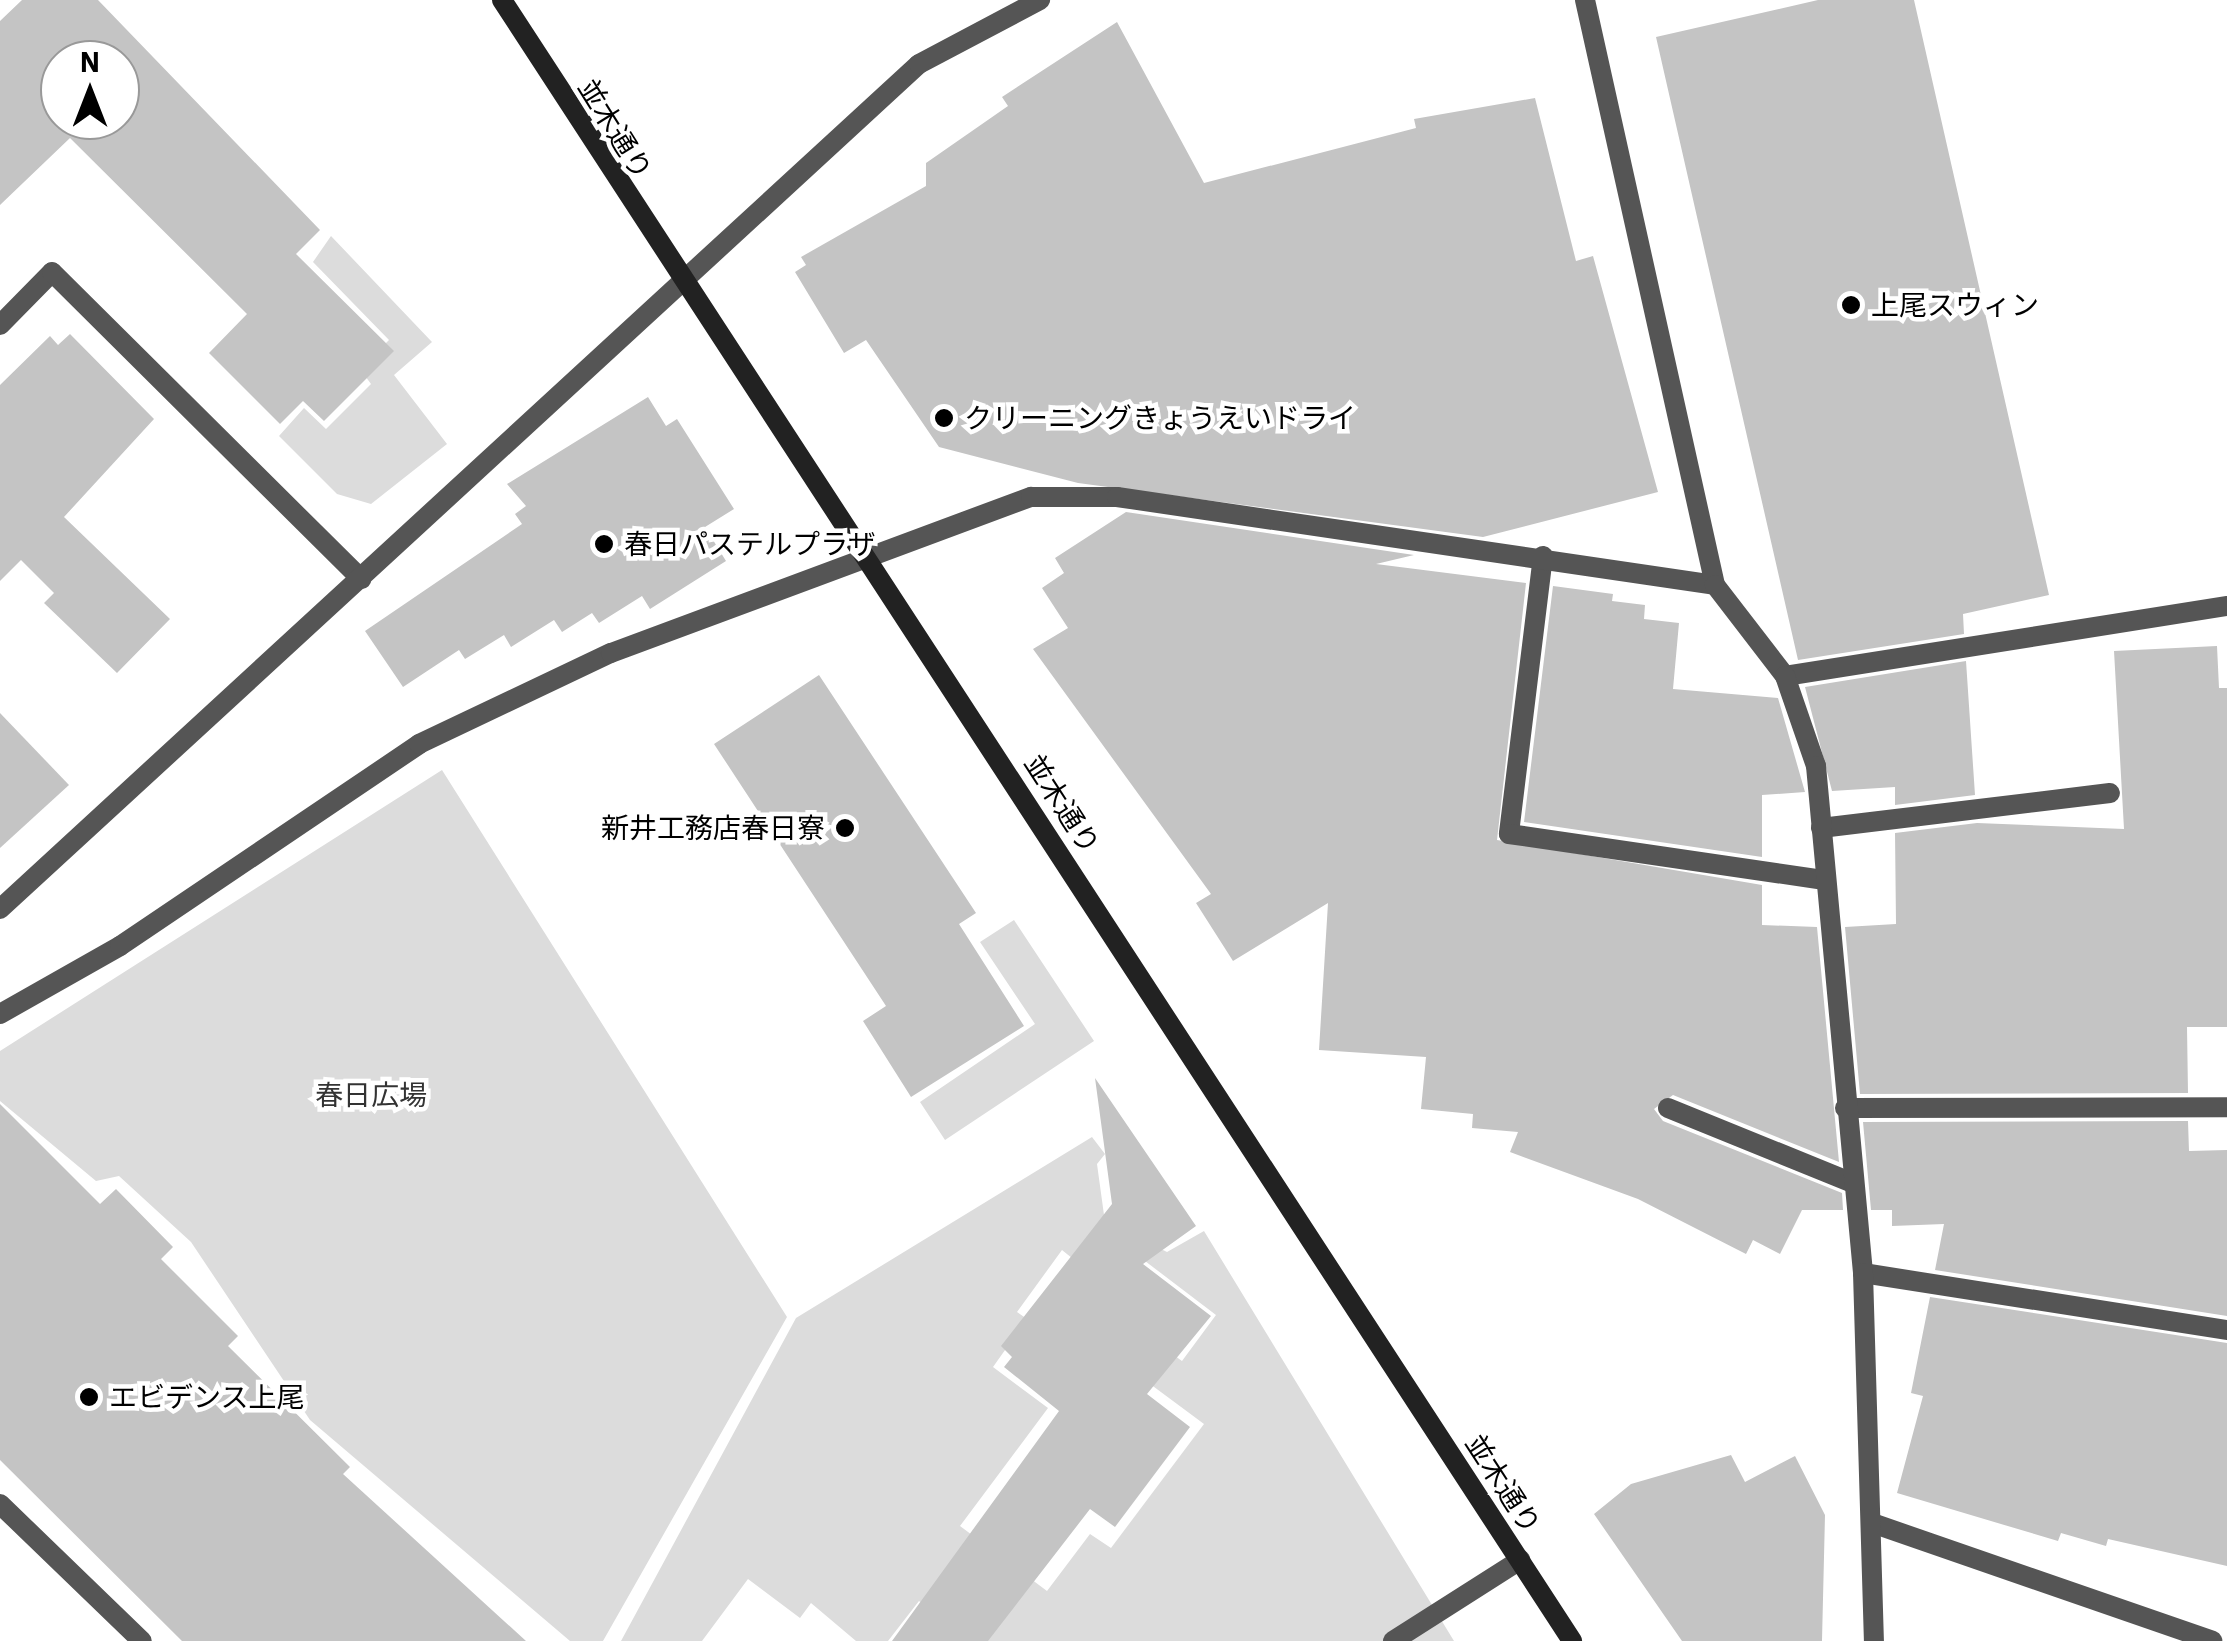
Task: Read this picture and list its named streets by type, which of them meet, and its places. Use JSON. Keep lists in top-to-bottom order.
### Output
{
  "streets": {
    "street": ["並木通り"]
  },
  "parks": ["春日広場"],
  "places": [
    "上尾スウィン",
    "クリーニングきょうえいドライ",
    "春日パステルプラザ",
    "新井工務店春日寮",
    "エビデンス上尾"
  ],
  "north": "top"
}
